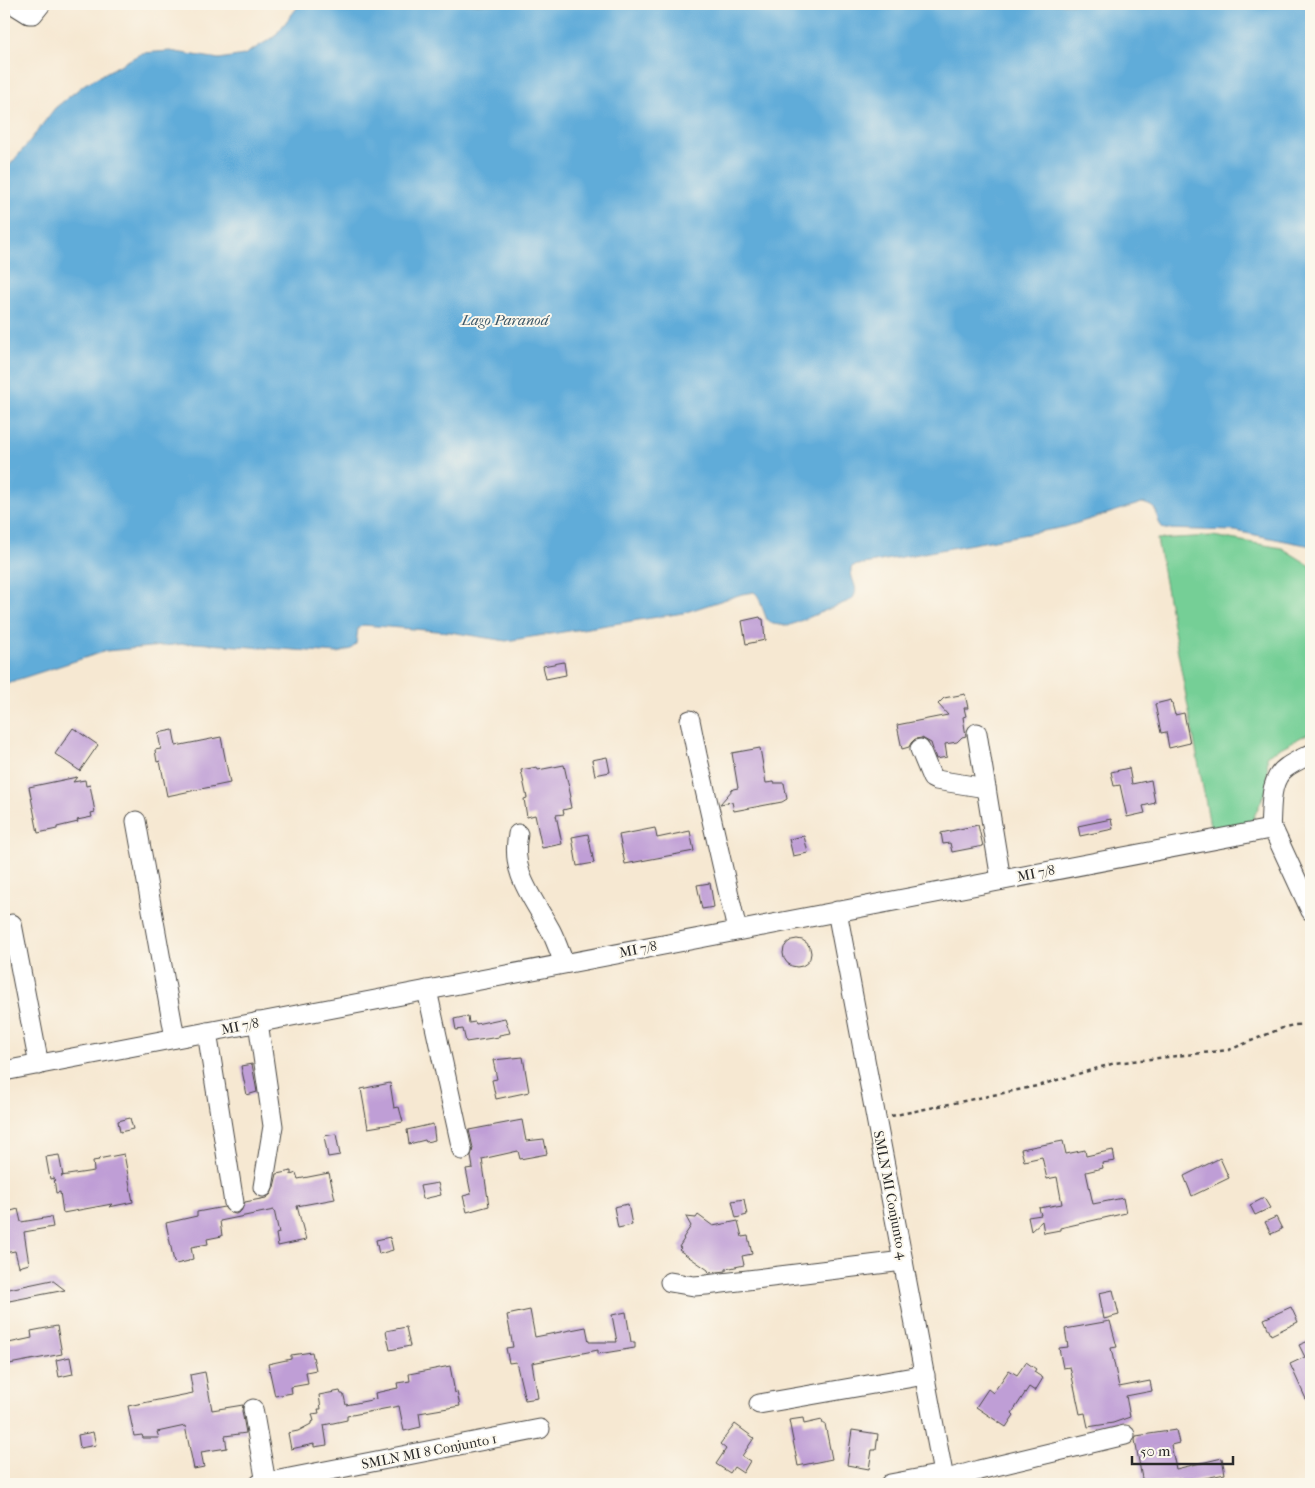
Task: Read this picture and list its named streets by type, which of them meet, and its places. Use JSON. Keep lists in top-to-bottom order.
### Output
{
  "streets": {
    "street": ["MI 7/8", "SMLN MI Conjunto 4", "SMLN MI 8 Conjunto 1"]
  },
  "crossings": [
    ["MI 7/8", "SMLN MI Conjunto 4"]
  ],
  "water": ["Lago Paranoá"],
  "scale_bar": "50 m"
}
